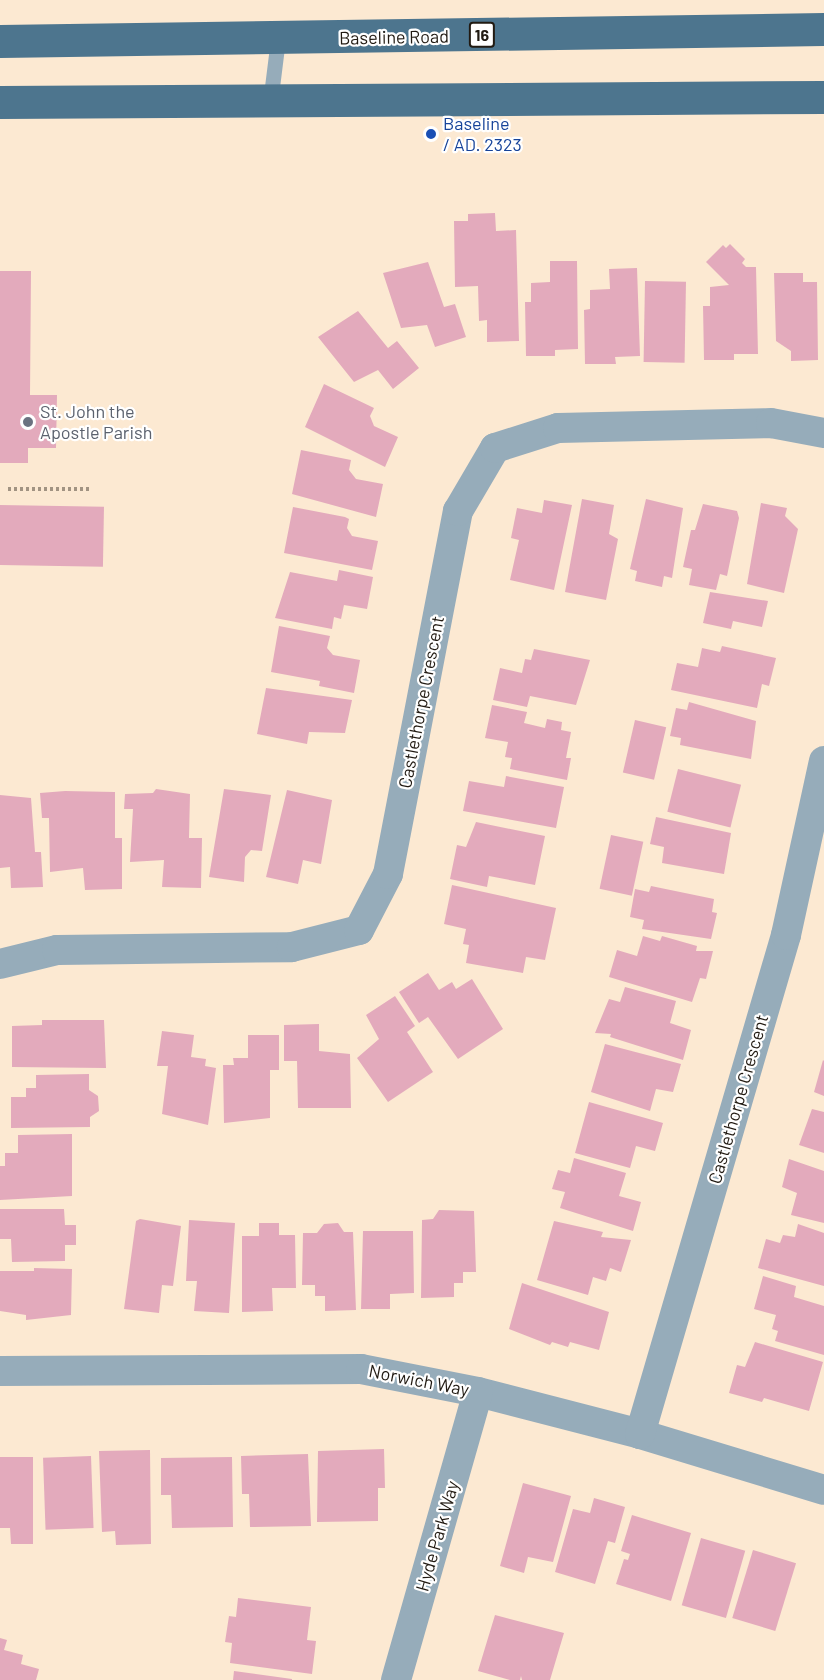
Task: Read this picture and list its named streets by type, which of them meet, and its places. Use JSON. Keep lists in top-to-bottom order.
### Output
{
  "streets": {
    "main road": ["16", "Baseline Road"],
    "street": ["Castlethorpe Crescent", "Norwich Way", "Hyde Park Way"]
  },
  "crossings": [
    ["Castlethorpe Crescent", "Norwich Way"],
    ["Norwich Way", "Hyde Park Way"]
  ],
  "places": ["Baseline / AD. 2323", "St. John the Apostle Parish"]
}
